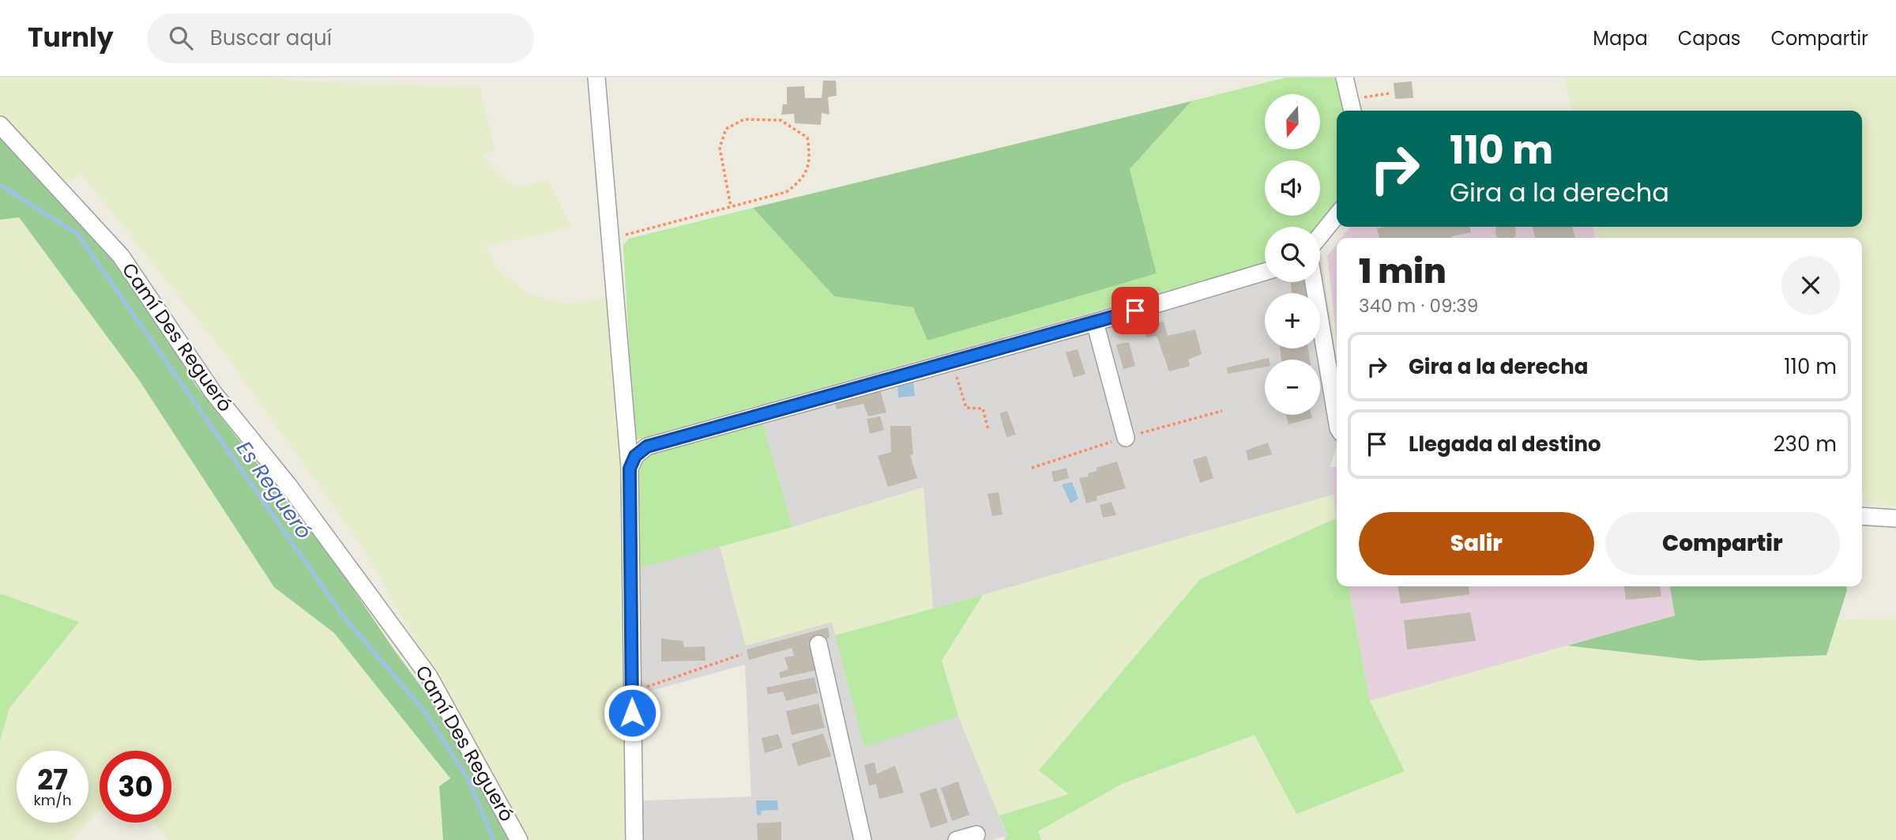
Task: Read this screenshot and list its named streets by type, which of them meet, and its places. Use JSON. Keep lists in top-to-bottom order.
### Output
{
  "streets": {
    "street": ["Camí Des Regueró"]
  },
  "water": ["Es Regueró"],
  "north": "bottom",
  "page": {
    "header": "Turnly",
    "search": "Buscar aquí",
    "nav": ["Mapa", "Capas", "Compartir"],
    "map_buttons": ["+", "−"],
    "turn": ["110 m", "Gira a la derecha"],
    "heading": ["1 min", "340 m · 09:39"],
    "list": [
      {
        "name": "Gira a la derecha",
        "value": "110 m"
      },
      {
        "name": "Llegada al destino",
        "value": "230 m"
      }
    ],
    "buttons": ["Salir", "Compartir"],
    "speed": "27 km/h",
    "limit": "30"
  }
}
